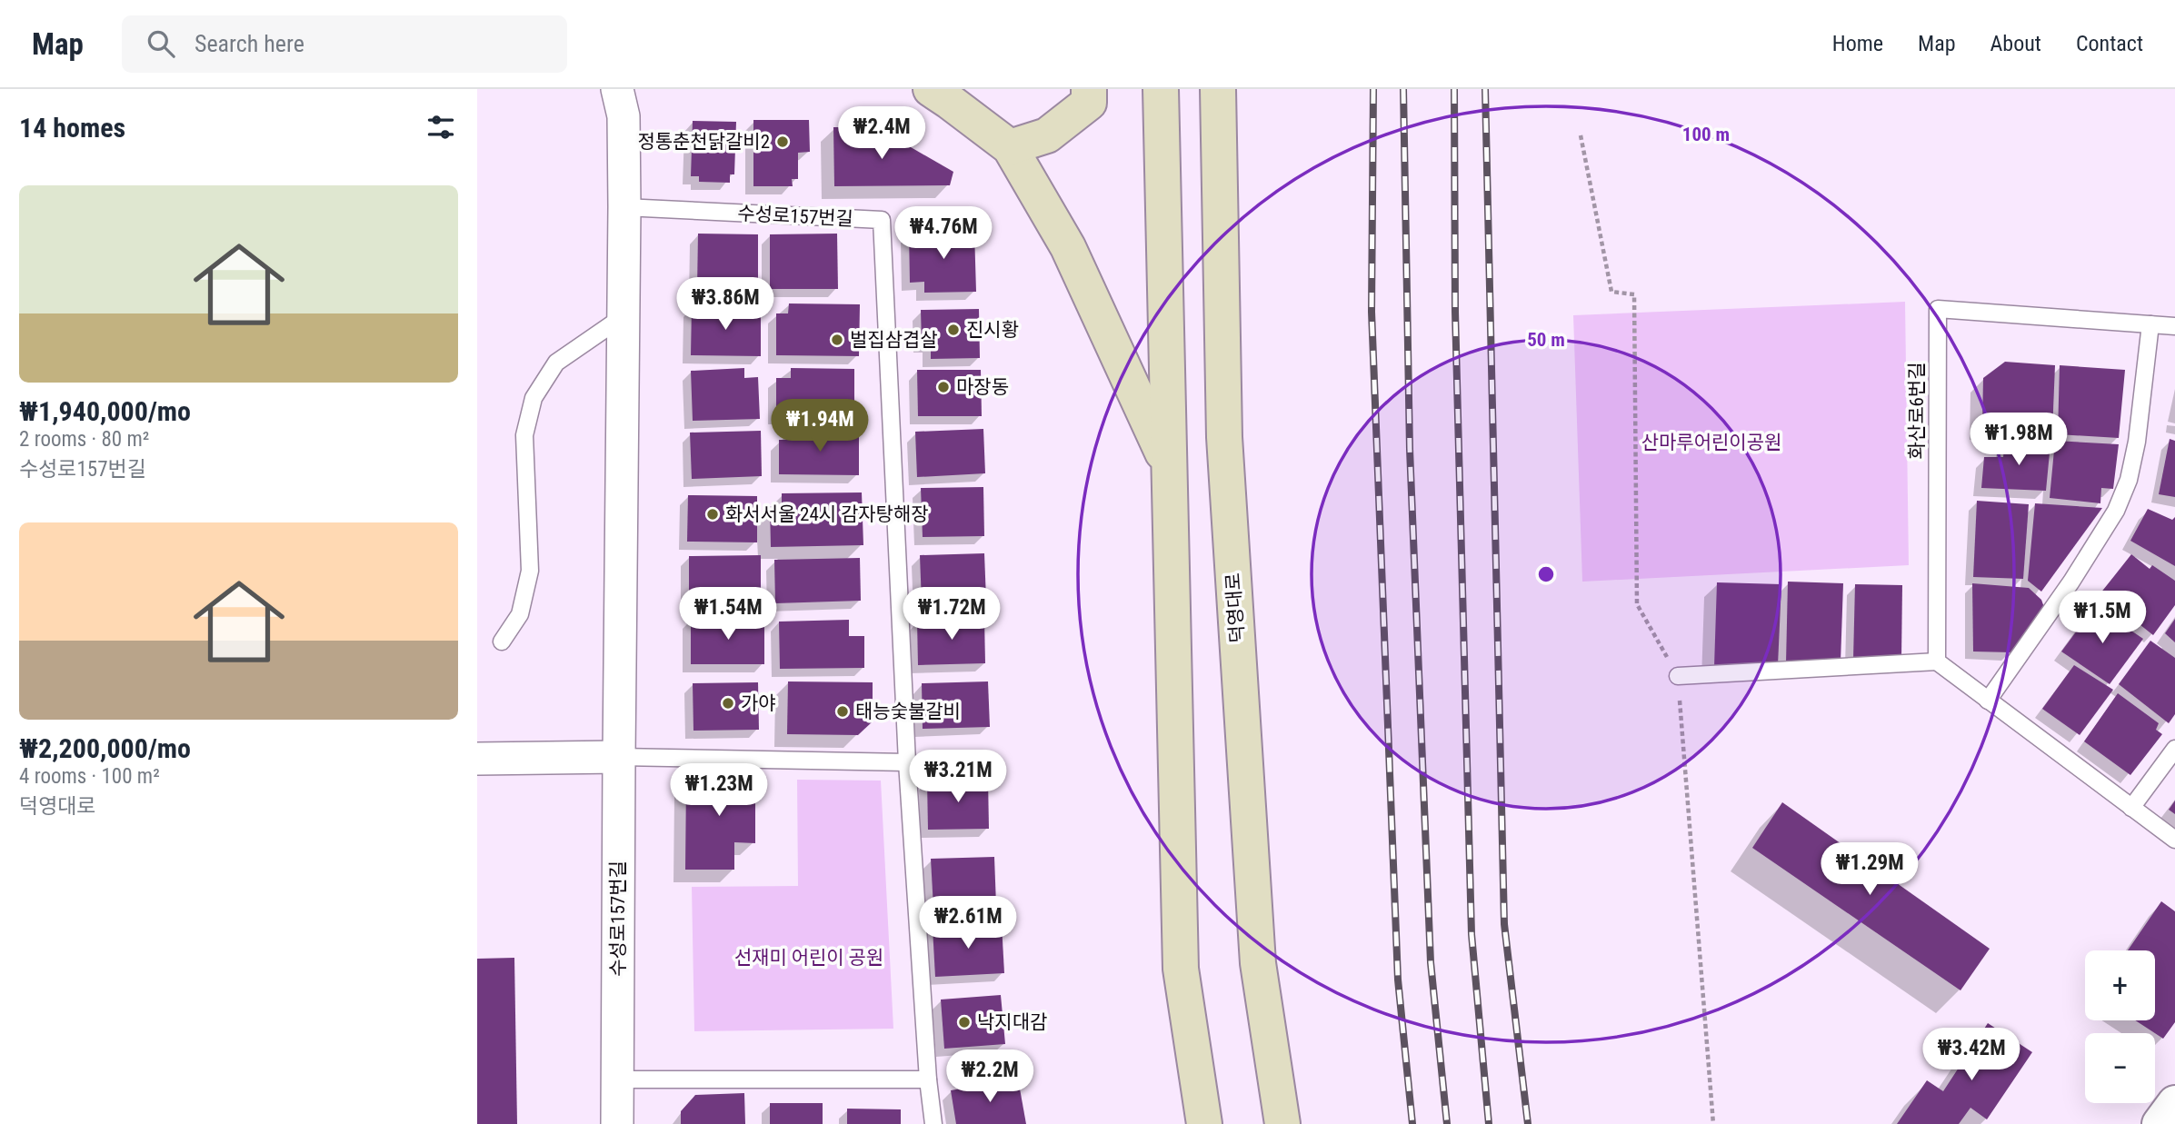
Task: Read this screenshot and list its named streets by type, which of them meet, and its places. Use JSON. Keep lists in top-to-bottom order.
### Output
{
  "streets": {
    "main road": ["덕영대로"],
    "street": ["수성로157번길"],
    "lane": ["화산로6번길"]
  },
  "parks": ["산마루어린이공원", "선재미 어린이 공원"],
  "places": [
    "정통춘천닭갈비2",
    "진시황",
    "벌집삼겹살",
    "마장동",
    "화서서울 24시 감자탕해장",
    "가야",
    "태능숯불갈비",
    "낙지대감"
  ],
  "page": {
    "header": "Map",
    "search": "Search here",
    "nav": [
      "Home",
      "Map",
      "About",
      "Contact"
    ],
    "heading": "14 homes",
    "price": [
      "₩2.4M",
      "₩4.76M",
      "₩3.86M",
      "₩1.94M",
      "₩1.98M",
      "₩1.54M",
      "₩1.72M",
      "₩1.5M",
      "₩3.21M",
      "₩1.23M",
      "₩1.29M",
      "₩2.61M",
      "₩3.42M",
      "₩2.2M"
    ],
    "list": [
      {
        "name": "₩1,940,000/mo",
        "note": "2 rooms · 80 m² · 수성로157번길"
      },
      {
        "name": "₩2,200,000/mo",
        "note": "4 rooms · 100 m² · 덕영대로"
      }
    ],
    "map_buttons": ["+", "−"]
  },
  "rings": ["100 m", "50 m"]
}
